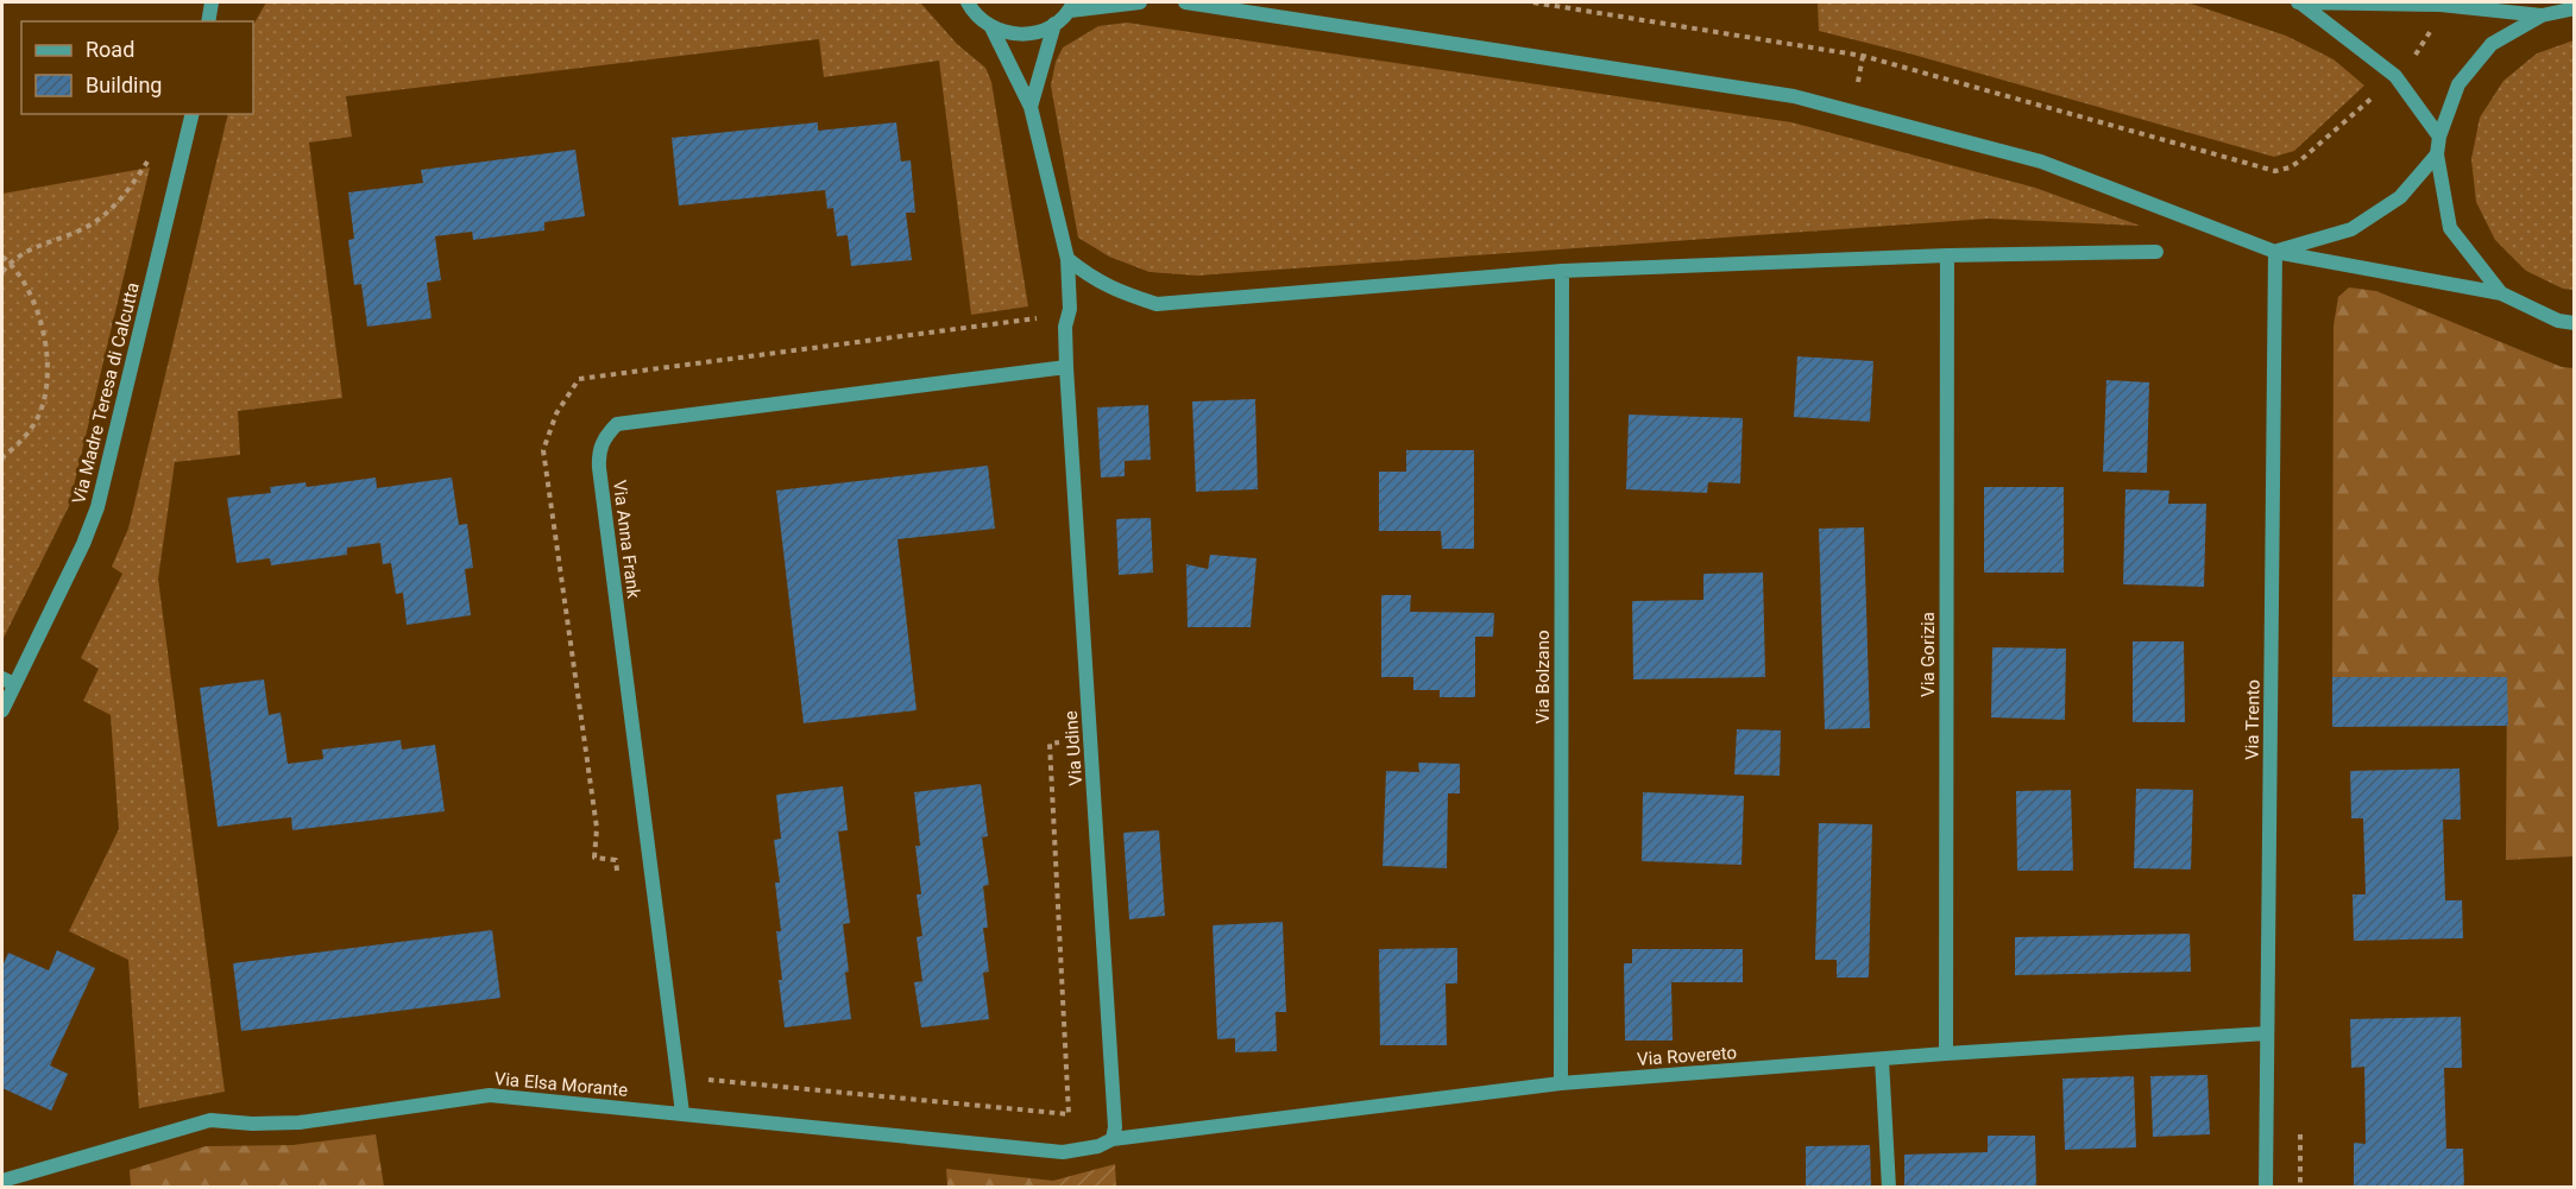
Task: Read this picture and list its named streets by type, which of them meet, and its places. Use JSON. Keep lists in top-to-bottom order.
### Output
{
  "streets": {
    "street": [
      "Via Madre Teresa di Calcutta",
      "Via Anna Frank",
      "Via Gorizia",
      "Via Bolzano",
      "Via Trento",
      "Via Udine",
      "Via Rovereto",
      "Via Elsa Morante"
    ]
  },
  "crossings": [
    ["Via Anna Frank", "Via Udine"],
    ["Via Anna Frank", "Via Elsa Morante"],
    ["Via Gorizia", "Via Rovereto"],
    ["Via Bolzano", "Via Rovereto"],
    ["Via Trento", "Via Rovereto"],
    ["Via Udine", "Via Rovereto"],
    ["Via Udine", "Via Elsa Morante"],
    ["Via Rovereto", "Via Elsa Morante"]
  ],
  "legend": ["Road", "Building"]
}
